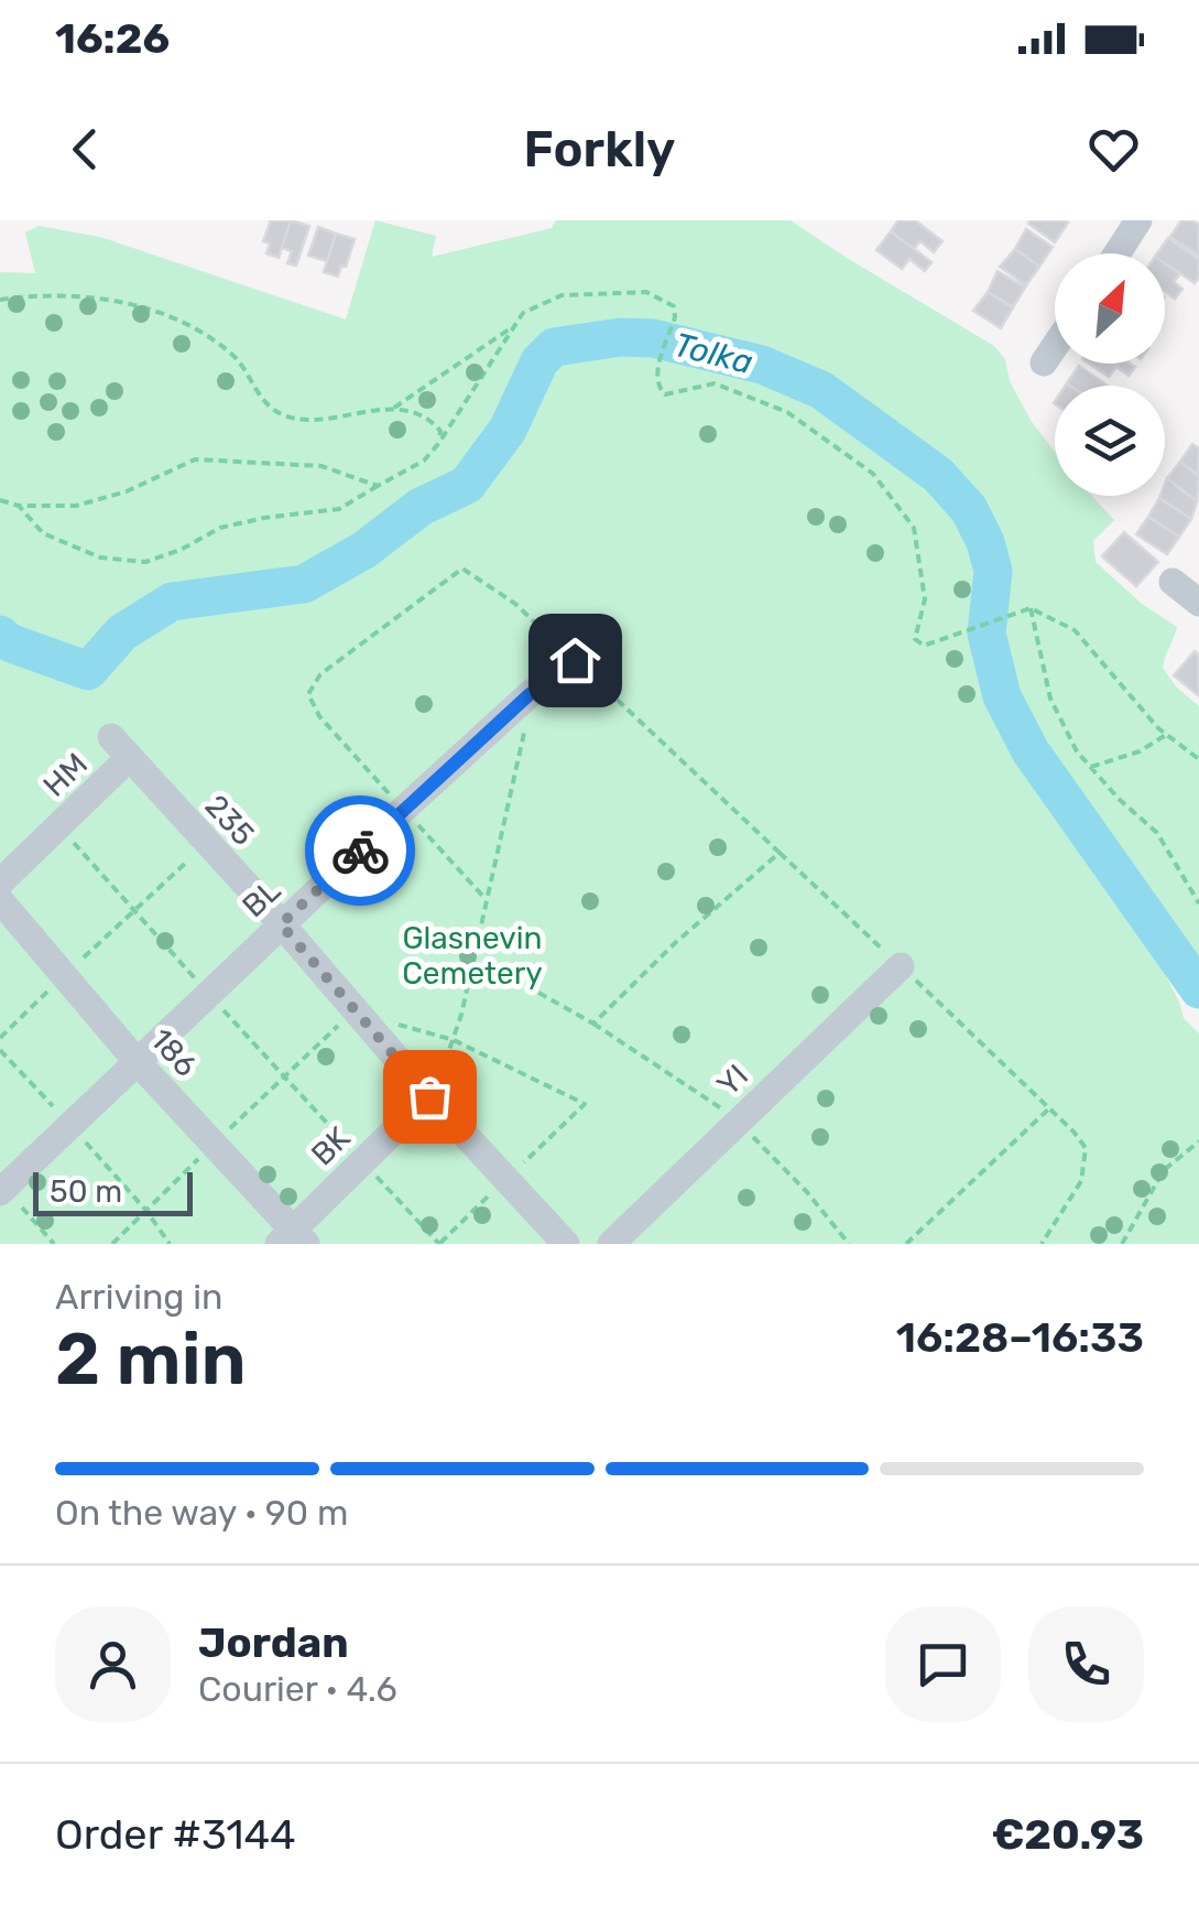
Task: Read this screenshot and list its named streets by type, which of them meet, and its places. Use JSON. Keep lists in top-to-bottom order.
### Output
{
  "streets": {
    "street": [
      "HM",
      "235",
      "BL",
      "186",
      "YI",
      "BK"
    ]
  },
  "crossings": [
    ["HM", "235"],
    ["235", "BL"],
    ["235", "BK"],
    ["BL", "186"],
    ["186", "BK"]
  ],
  "water": ["Tolka"],
  "parks": ["Glasnevin Cemetery"],
  "scale_bar": "50 m",
  "north": "top right",
  "page": {
    "status": "16:26",
    "header": "Forkly",
    "scale": "50 m",
    "heading": ["2 min", "Arriving in", "16:28–16:33"],
    "panel": [
      "Jordan",
      "Courier · 4.6",
      "Order #3144",
      "€20.93"
    ],
    "bar": "On the way · 90 m"
  }
}
